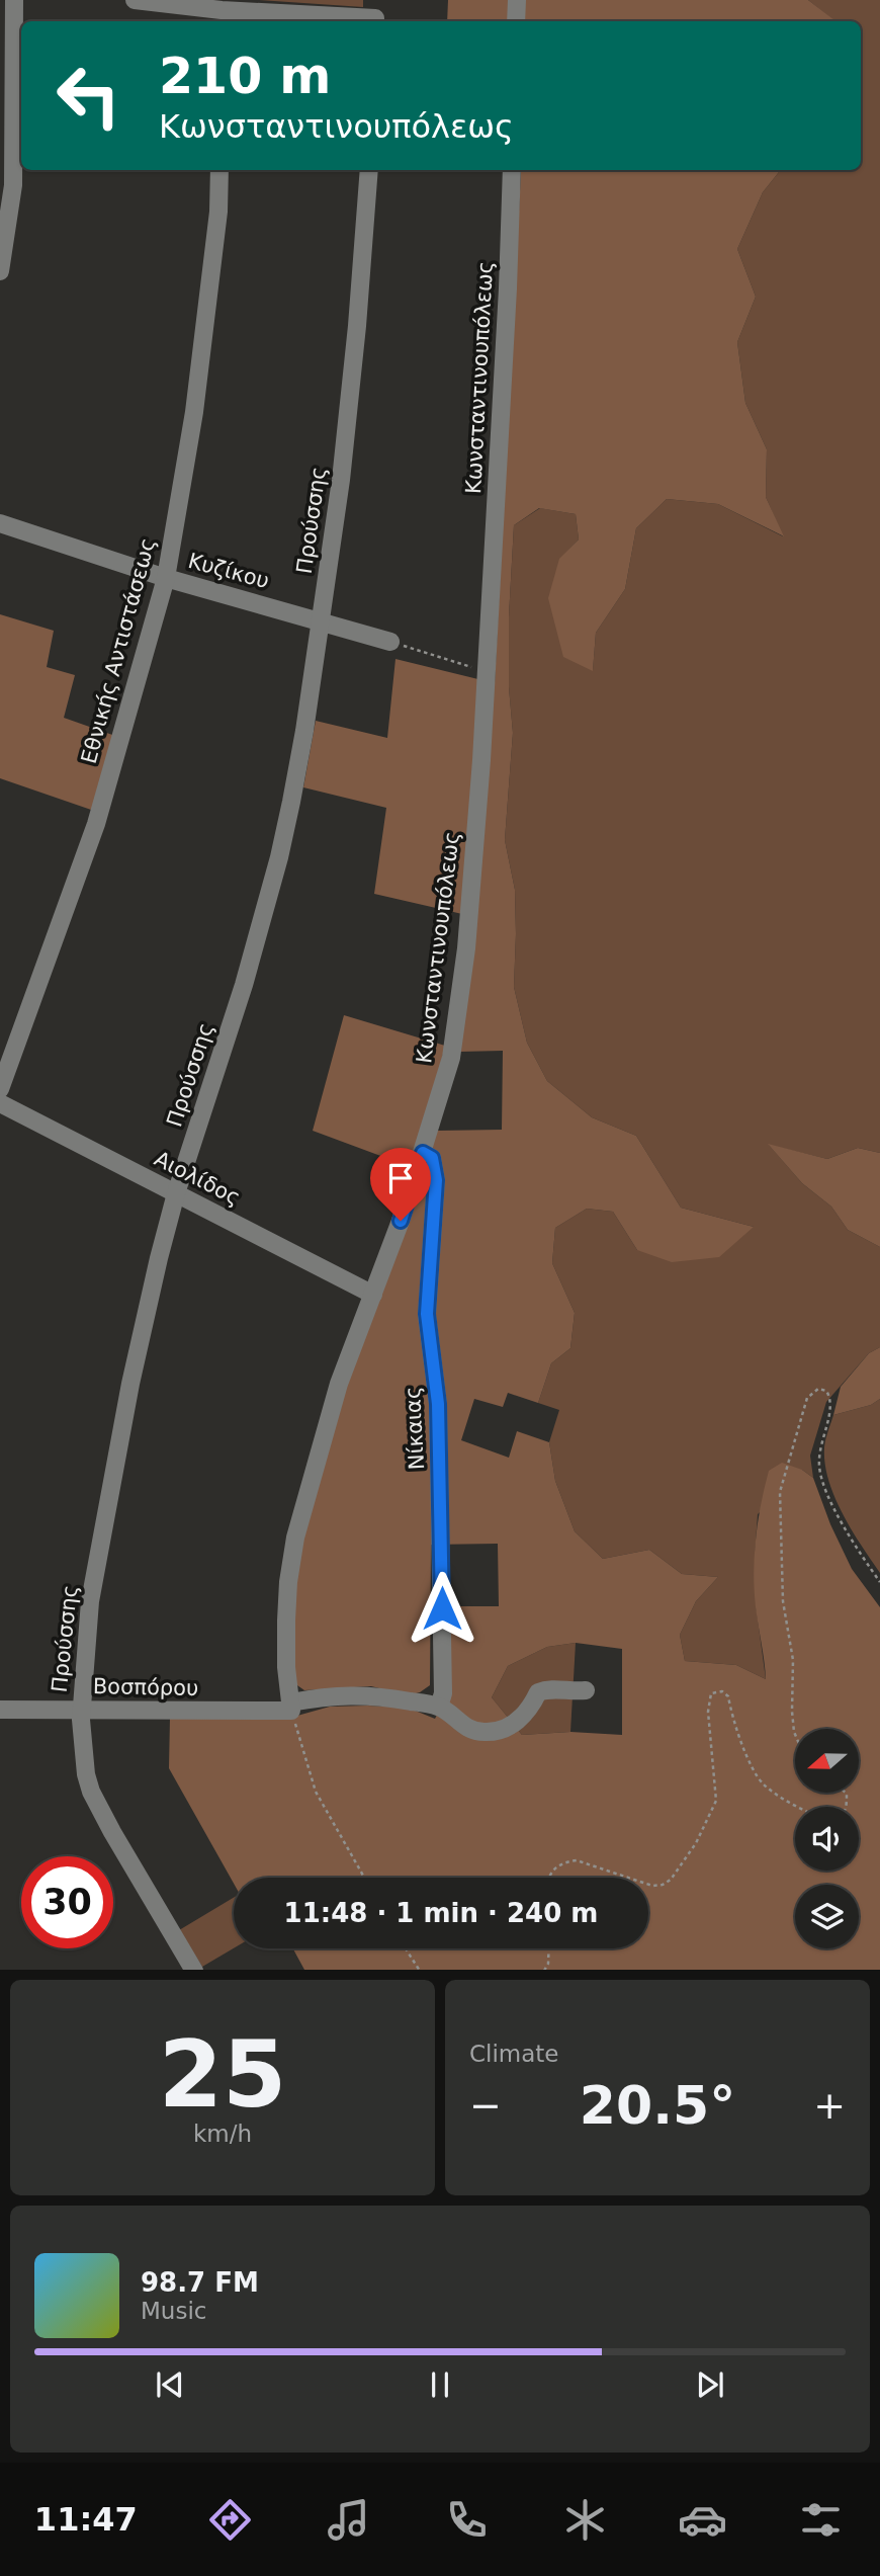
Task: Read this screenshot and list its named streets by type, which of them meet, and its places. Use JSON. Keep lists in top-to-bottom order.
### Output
{
  "streets": {
    "street": [
      "Κωνσταντινουπόλεως",
      "Προύσσης",
      "Κυζίκου",
      "Εθνικής Αντιστάσεως",
      "Αιολίδος",
      "Νίκαιας",
      "Βοσπόρου"
    ]
  },
  "crossings": [
    ["Κωνσταντινουπόλεως", "Αιολίδος"],
    ["Κωνσταντινουπόλεως", "Νίκαιας"],
    ["Κωνσταντινουπόλεως", "Βοσπόρου"],
    ["Προύσσης", "Κυζίκου"],
    ["Προύσσης", "Αιολίδος"],
    ["Προύσσης", "Βοσπόρου"],
    ["Κυζίκου", "Εθνικής Αντιστάσεως"],
    ["Νίκαιας", "Βοσπόρου"]
  ],
  "north": "left",
  "page": {
    "turn": ["210 m", "Κωνσταντινουπόλεως"],
    "limit": "30",
    "trip": "11:48 · 1 min · 240 m",
    "tile": [
      ["25", "km/h"],
      "Climate"
    ],
    "heat": ["−", "20.5°", "+"],
    "song": ["98.7 FM", "Music"],
    "tabs": "11:47"
  }
}
